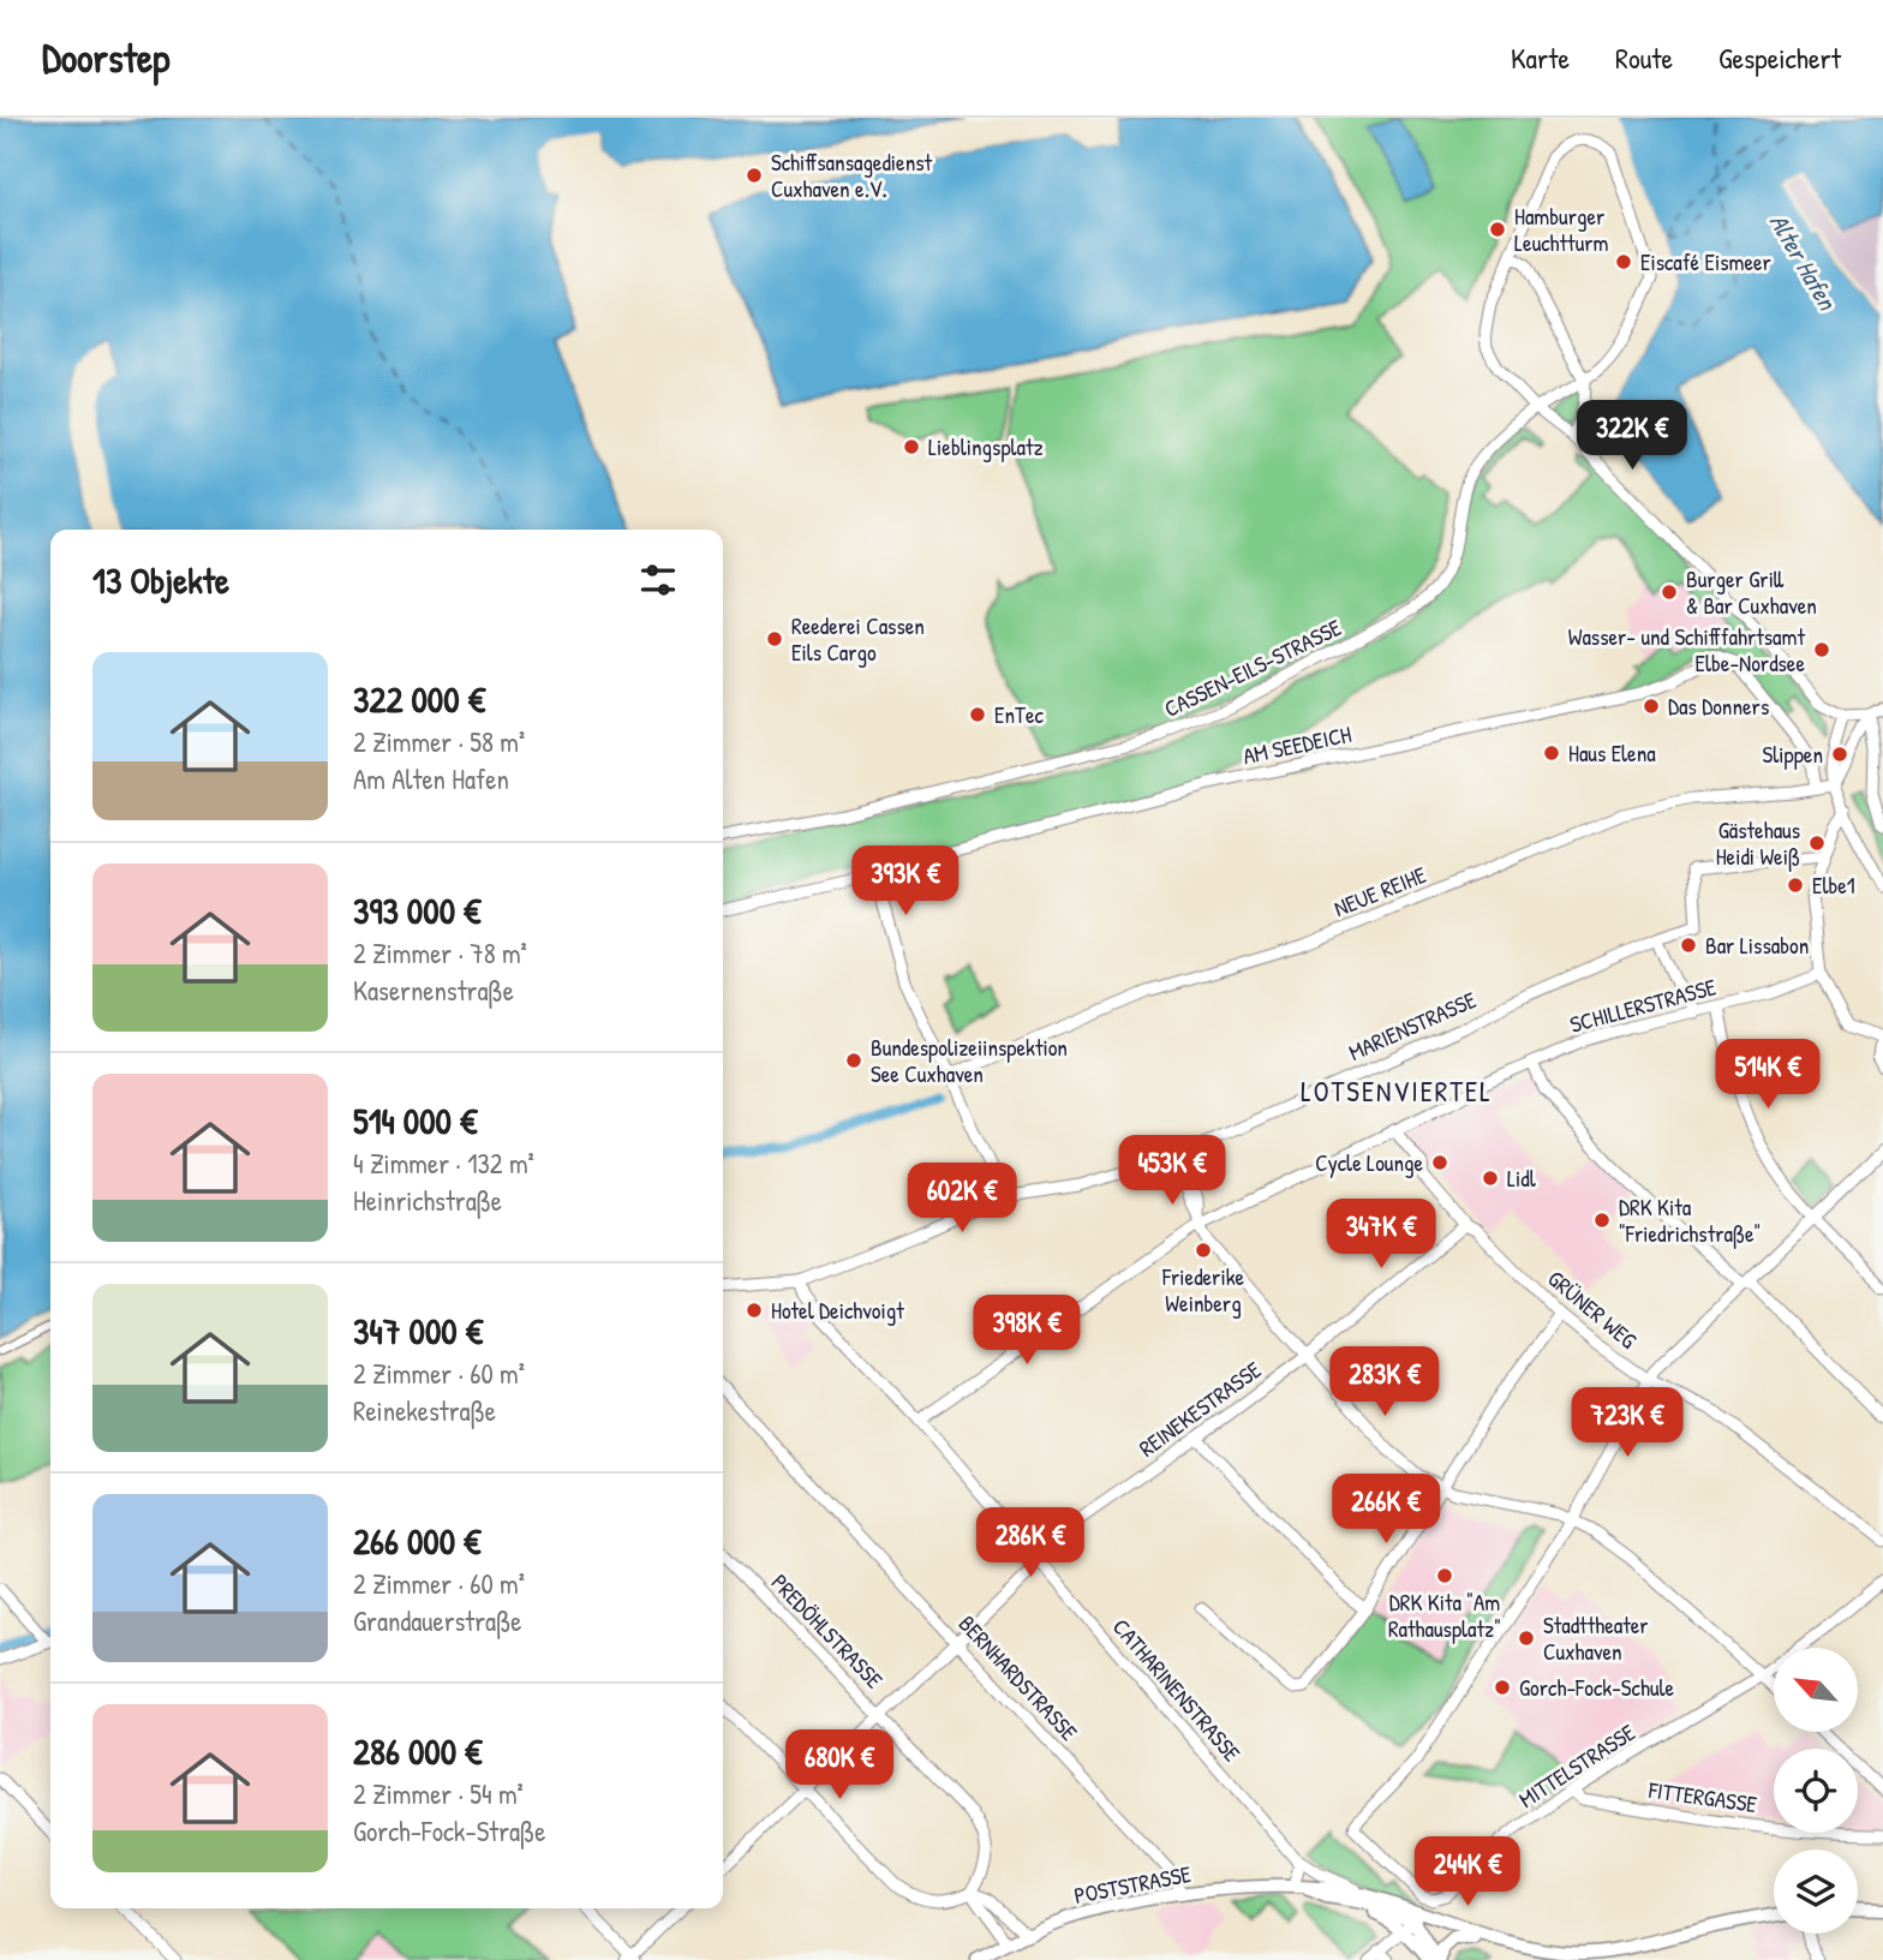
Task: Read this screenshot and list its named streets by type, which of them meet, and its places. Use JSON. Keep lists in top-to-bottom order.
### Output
{
  "streets": {
    "street": [
      "CASSEN-EILS-STRASSE",
      "AM SEEDEICH",
      "NEUE REIHE",
      "SCHILLERSTRASSE",
      "MARIENSTRASSE",
      "GRÜNER WEG",
      "REINEKESTRASSE",
      "PREDÖHLSTRASSE",
      "BERNHARDSTRASSE",
      "CATHARINENSTRASSE",
      "MITTELSTRASSE",
      "FITTERGASSE",
      "POSTSTRASSE"
    ]
  },
  "crossings": [
    ["AM SEEDEICH", "NEUE REIHE"],
    ["SCHILLERSTRASSE", "GRÜNER WEG"],
    ["SCHILLERSTRASSE", "CATHARINENSTRASSE"],
    ["MARIENSTRASSE", "CATHARINENSTRASSE"],
    ["GRÜNER WEG", "REINEKESTRASSE"],
    ["REINEKESTRASSE", "PREDÖHLSTRASSE"],
    ["REINEKESTRASSE", "BERNHARDSTRASSE"],
    ["REINEKESTRASSE", "CATHARINENSTRASSE"],
    ["BERNHARDSTRASSE", "POSTSTRASSE"],
    ["CATHARINENSTRASSE", "POSTSTRASSE"],
    ["MITTELSTRASSE", "FITTERGASSE"]
  ],
  "districts": ["LOTSENVIERTEL"],
  "water": ["Alter Hafen"],
  "places": [
    "Schiffsansagedienst Cuxhaven e.V.",
    "Hamburger Leuchtturm",
    "Eiscafé Eismeer",
    "Lieblingsplatz",
    "Burger Grill & Bar Cuxhaven",
    "Reederei Cassen Eils Cargo",
    "Wasser- und Schifffahrtsamt Elbe-Nordsee",
    "Das Donners",
    "EnTec",
    "Haus Elena",
    "Slippen",
    "Gästehaus Heidi Weiß",
    "Elbe1",
    "Bar Lissabon",
    "Bundespolizeiinspektion See Cuxhaven",
    "Cycle Lounge",
    "Lidl",
    "DRK Kita \"Friedrichstraße\"",
    "Friederike Weinberg",
    "Hotel Deichvoigt",
    "DRK Kita \"Am Rathausplatz\"",
    "Stadttheater Cuxhaven",
    "Gorch-Fock-Schule"
  ],
  "north": "top left",
  "page": {
    "header": "Doorstep",
    "nav": ["Karte", "Route", "Gespeichert"],
    "price": [
      "322K €",
      "393K €",
      "514K €",
      "453K €",
      "602K €",
      "347K €",
      "398K €",
      "283K €",
      "723K €",
      "266K €",
      "286K €",
      "680K €",
      "244K €"
    ],
    "heading": "13 Objekte",
    "list": [
      {
        "name": "322 000 €",
        "note": "2 Zimmer · 58 m² · Am Alten Hafen"
      },
      {
        "name": "393 000 €",
        "note": "2 Zimmer · 78 m² · Kasernenstraße"
      },
      {
        "name": "514 000 €",
        "note": "4 Zimmer · 132 m² · Heinrichstraße"
      },
      {
        "name": "347 000 €",
        "note": "2 Zimmer · 60 m² · Reinekestraße"
      },
      {
        "name": "266 000 €",
        "note": "2 Zimmer · 60 m² · Grandauerstraße"
      },
      {
        "name": "286 000 €",
        "note": "2 Zimmer · 54 m² · Gorch-Fock-Straße"
      }
    ]
  }
}
